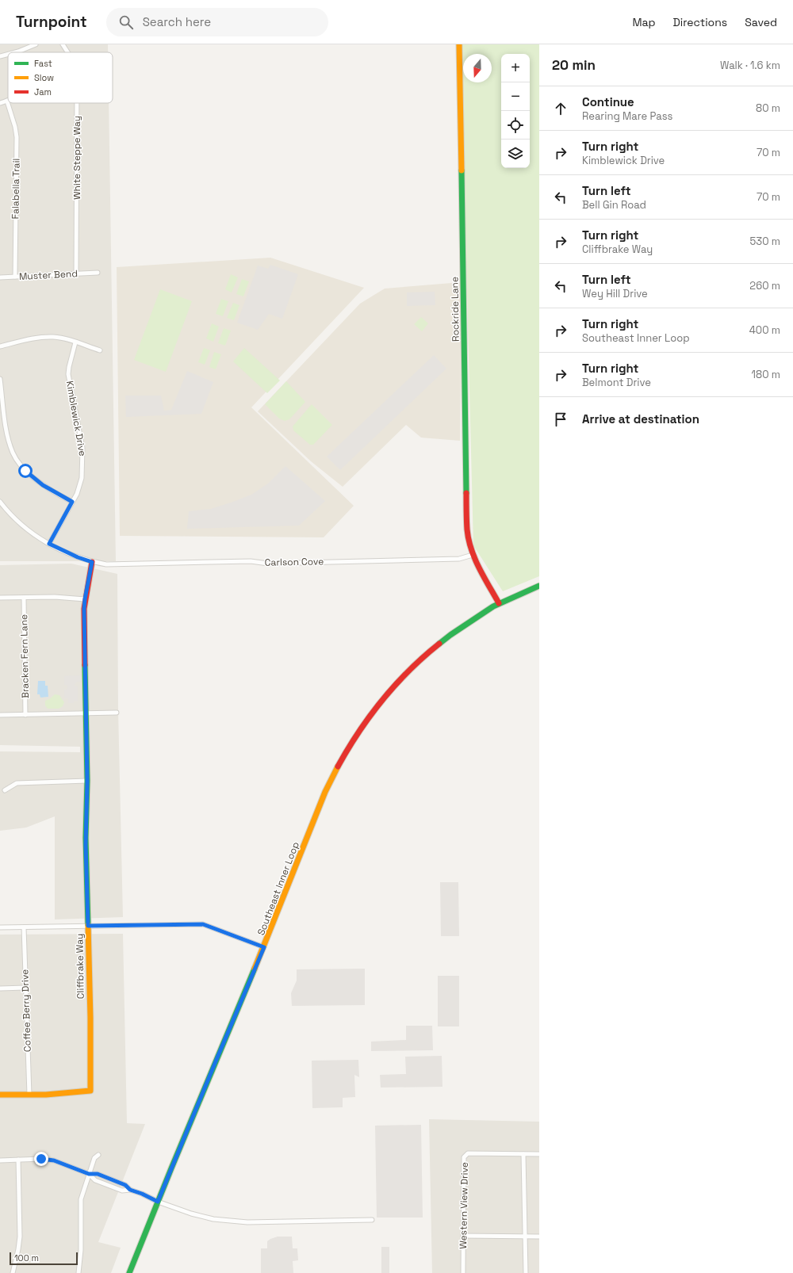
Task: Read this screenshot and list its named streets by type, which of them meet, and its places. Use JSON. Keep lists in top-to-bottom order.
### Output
{
  "streets": {
    "street": [
      "White Steppe Way",
      "Falabella Trail",
      "Muster Bend",
      "Rockride Lane",
      "Kimblewick Drive",
      "Carlson Cove",
      "Bracken Fern Lane",
      "Southeast Inner Loop",
      "Cliffbrake Way",
      "Coffee Berry Drive",
      "Western View Drive"
    ]
  },
  "crossings": [
    ["White Steppe Way", "Muster Bend"],
    ["Falabella Trail", "Muster Bend"],
    ["Rockride Lane", "Carlson Cove"],
    ["Rockride Lane", "Southeast Inner Loop"],
    ["Kimblewick Drive", "Carlson Cove"],
    ["Carlson Cove", "Cliffbrake Way"],
    ["Cliffbrake Way", "Coffee Berry Drive"]
  ],
  "legend": ["Fast", "Slow", "Jam"],
  "scale_bar": "100 m",
  "north": "bottom",
  "page": {
    "header": "Turnpoint",
    "search": "Search here",
    "nav": ["Map", "Directions", "Saved"],
    "heading": ["20 min", "Walk · 1.6 km"],
    "map_buttons": ["+", "−"],
    "list": [
      ["Continue", "Rearing Mare Pass", "80 m"],
      ["Turn right", "Kimblewick Drive", "70 m"],
      ["Turn left", "Bell Gin Road", "70 m"],
      ["Turn right", "Cliffbrake Way", "530 m"],
      ["Turn left", "Wey Hill Drive", "260 m"],
      ["Turn right", "Southeast Inner Loop", "400 m"],
      ["Turn right", "Belmont Drive", "180 m"],
      "Arrive at destination"
    ],
    "scale": "100 m"
  }
}
